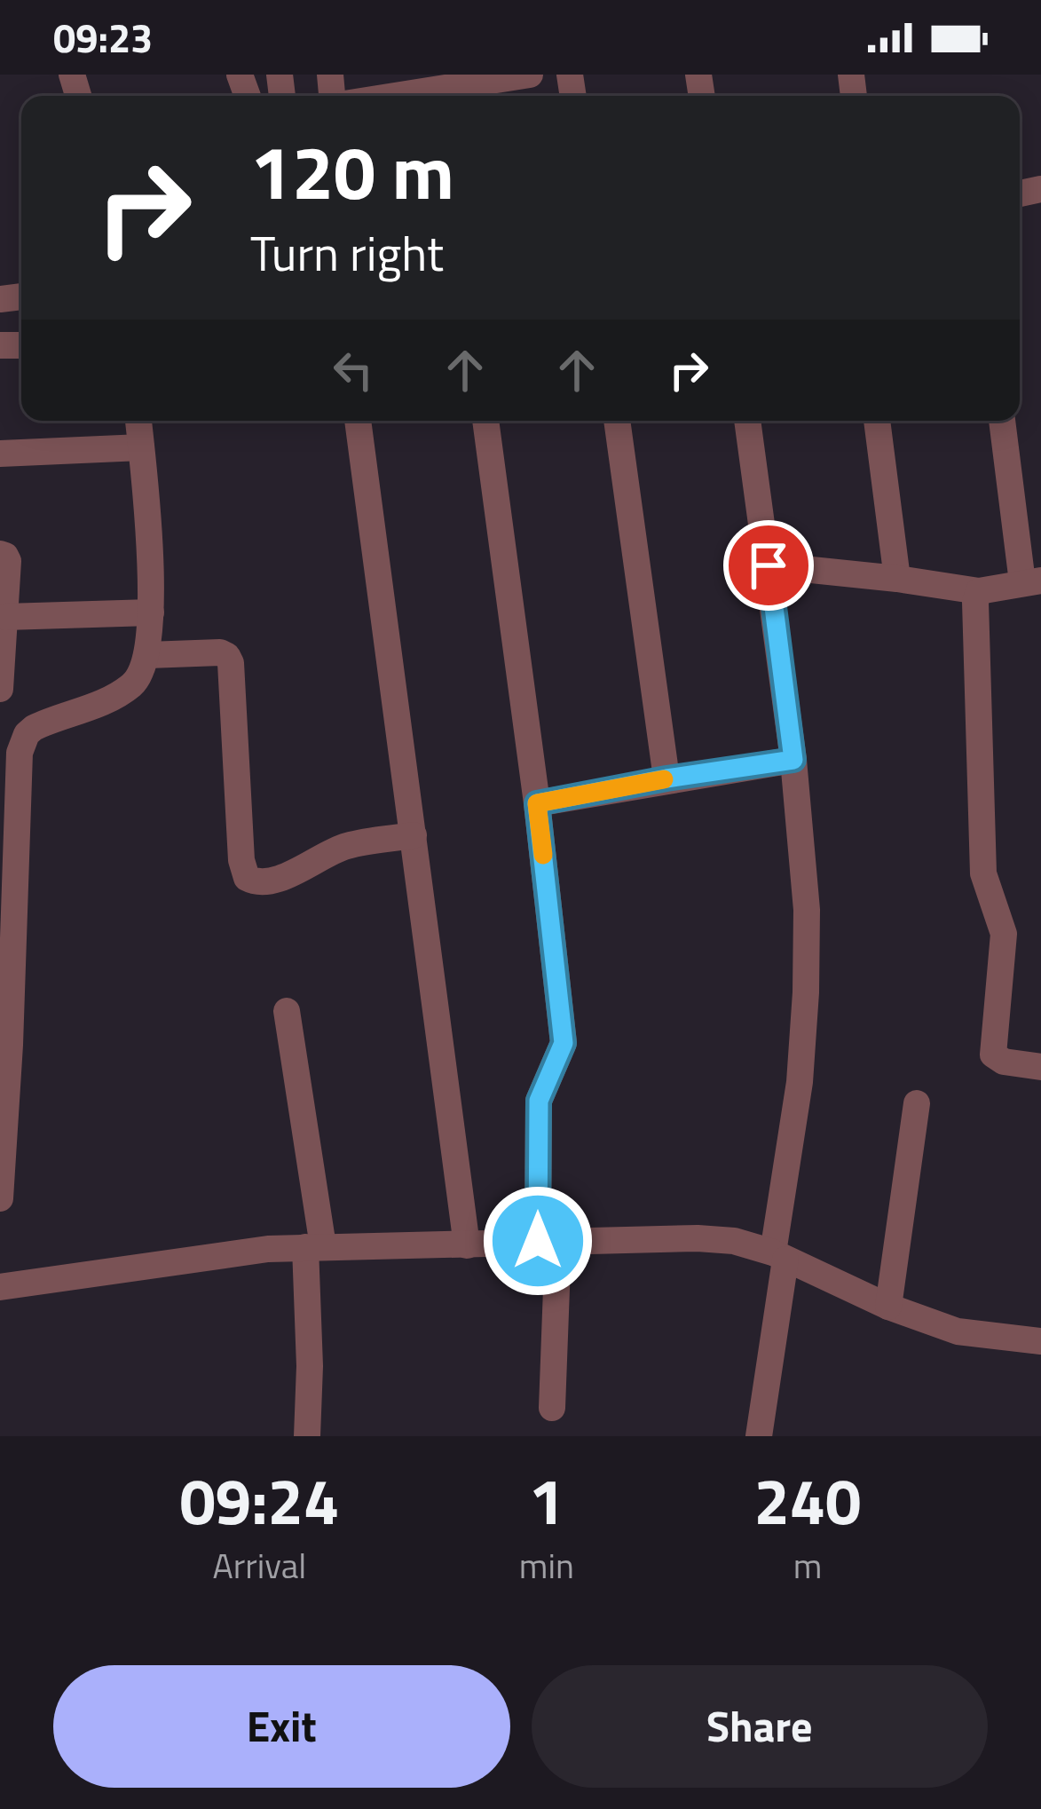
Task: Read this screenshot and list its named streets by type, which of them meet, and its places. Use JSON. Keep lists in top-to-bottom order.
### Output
{
  "page": {
    "status": "09:23",
    "turn": ["120 m", "Turn right"],
    "eta": [
      "09:24",
      "Arrival",
      "1",
      "min",
      "240",
      "m"
    ],
    "buttons": ["Exit", "Share"]
  }
}
